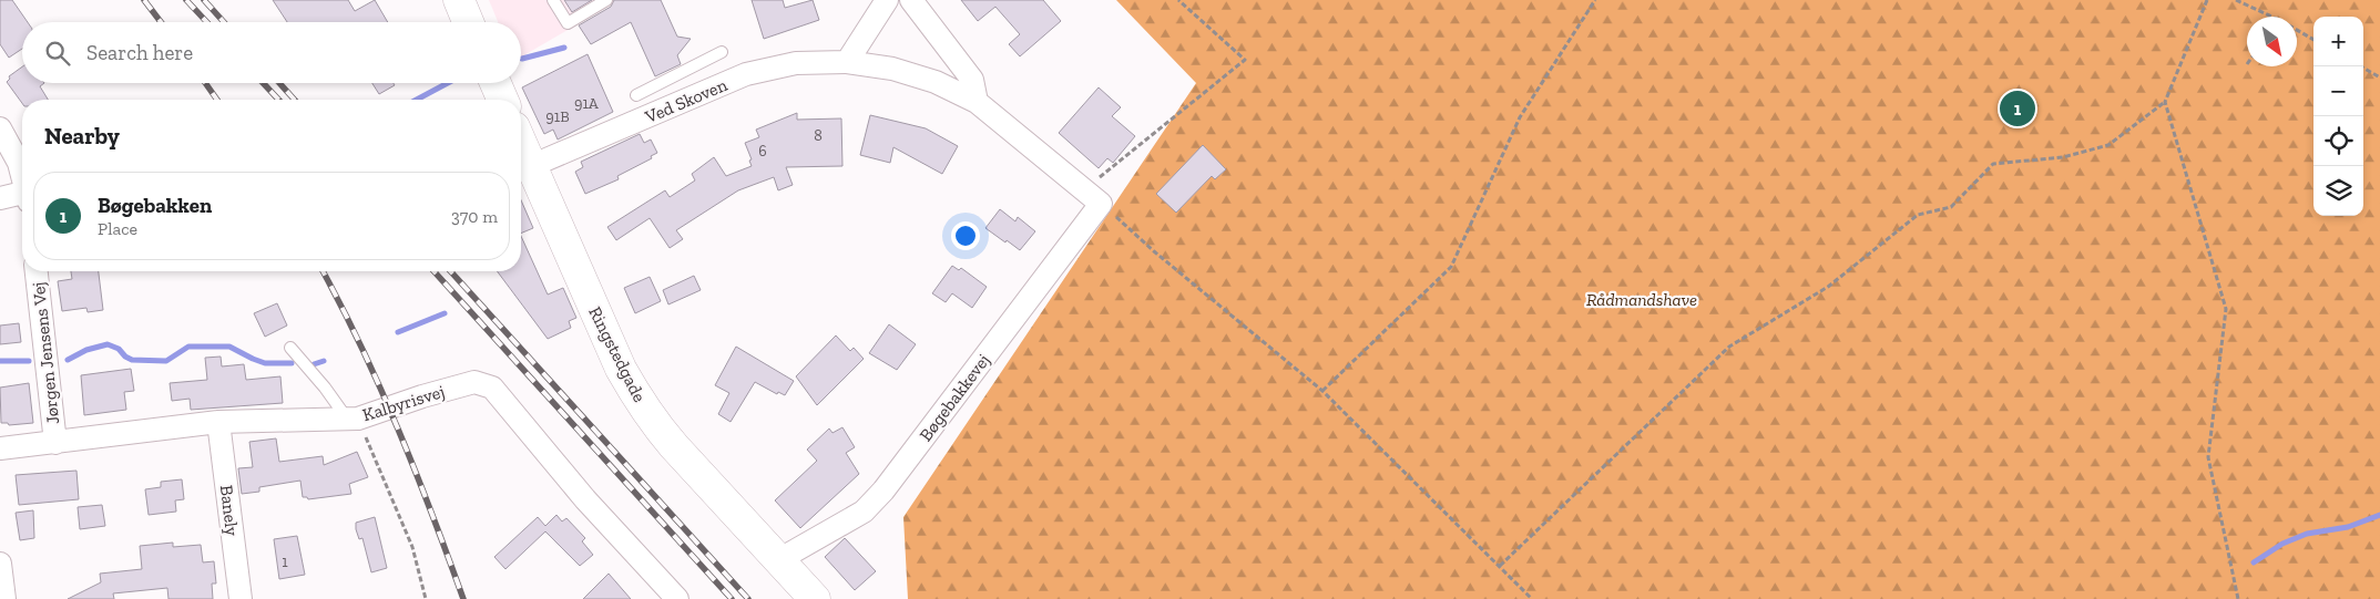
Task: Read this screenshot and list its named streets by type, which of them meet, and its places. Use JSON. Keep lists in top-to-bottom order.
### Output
{
  "streets": {
    "street": [
      "Ved Skoven",
      "Jørgen Jensens Vej",
      "Ringstedgade",
      "Bøgebakkevej",
      "Kalbyrisvej",
      "Banely"
    ]
  },
  "crossings": [
    ["Ved Skoven", "Ringstedgade"],
    ["Ved Skoven", "Bøgebakkevej"],
    ["Jørgen Jensens Vej", "Kalbyrisvej"],
    ["Ringstedgade", "Bøgebakkevej"],
    ["Kalbyrisvej", "Banely"]
  ],
  "parks": ["Rådmandshave"],
  "house_numbers": [
    "91A",
    "91B",
    "8",
    "6",
    "1"
  ],
  "north": "bottom right",
  "page": {
    "map_buttons": ["+", "−"],
    "search": "Search here",
    "pins": "1",
    "heading": "Nearby",
    "list": [
      {
        "mark": "1",
        "name": "Bøgebakken",
        "note": "Place",
        "value": "370 m"
      }
    ]
  }
}
